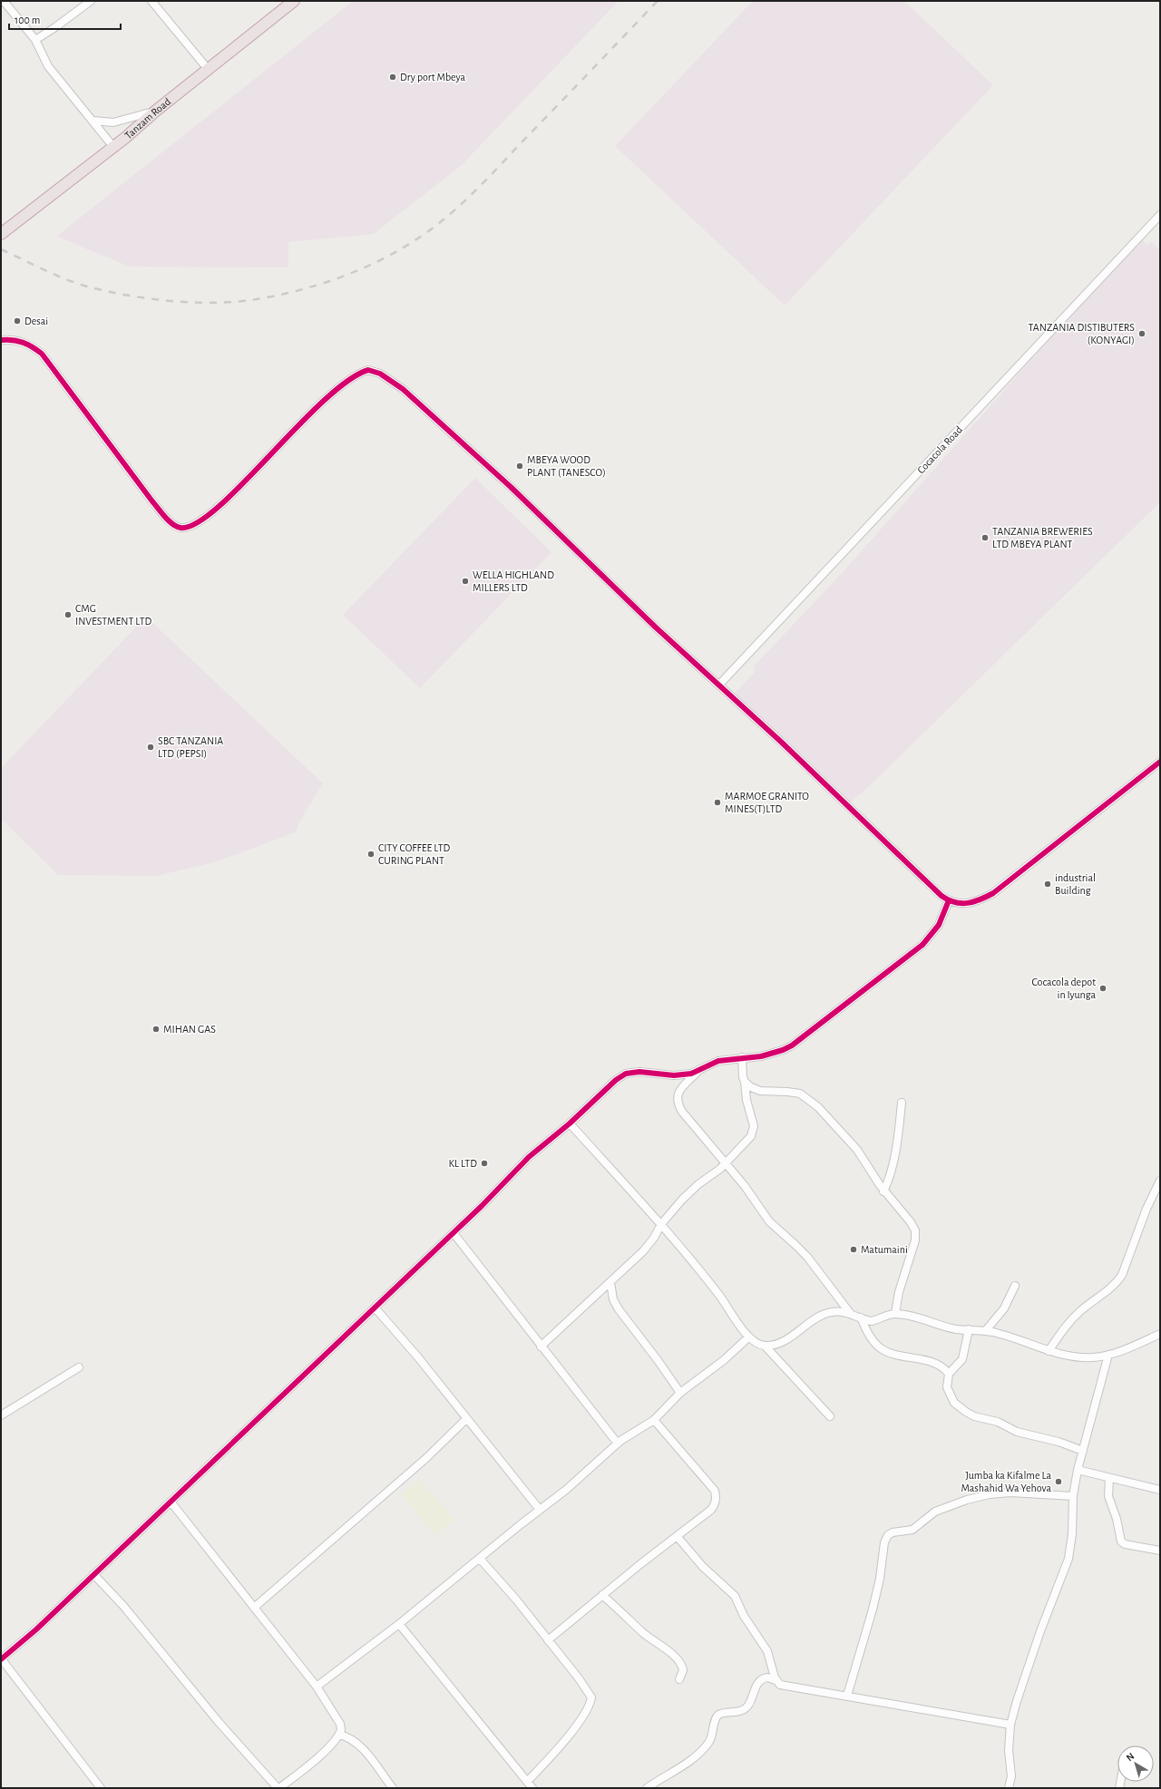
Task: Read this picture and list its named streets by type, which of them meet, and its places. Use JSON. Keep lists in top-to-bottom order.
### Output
{
  "streets": {
    "highway": ["Tanzam Road"],
    "street": ["Cocacola Road"]
  },
  "places": [
    "Dry port Mbeya",
    "Desai",
    "TANZANIA DISTIBUTERS (KONYAGI)",
    "MBEYA WOOD PLANT (TANESCO)",
    "TANZANIA BREWERIES LTD MBEYA PLANT",
    "WELLA HIGHLAND MILLERS LTD",
    "CMG INVESTMENT LTD",
    "SBC TANZANIA LTD (PEPSI)",
    "MARMOE GRANITO MINES(T)LTD",
    "CITY COFFEE LTD CURING PLANT",
    "industrial Building",
    "Cocacola depot in Iyunga",
    "MIHAN GAS",
    "KL LTD",
    "Matumaini",
    "Jumba ka Kifalme La Mashahid Wa Yehova"
  ],
  "scale_bar": "100 m",
  "north": "top left"
}
